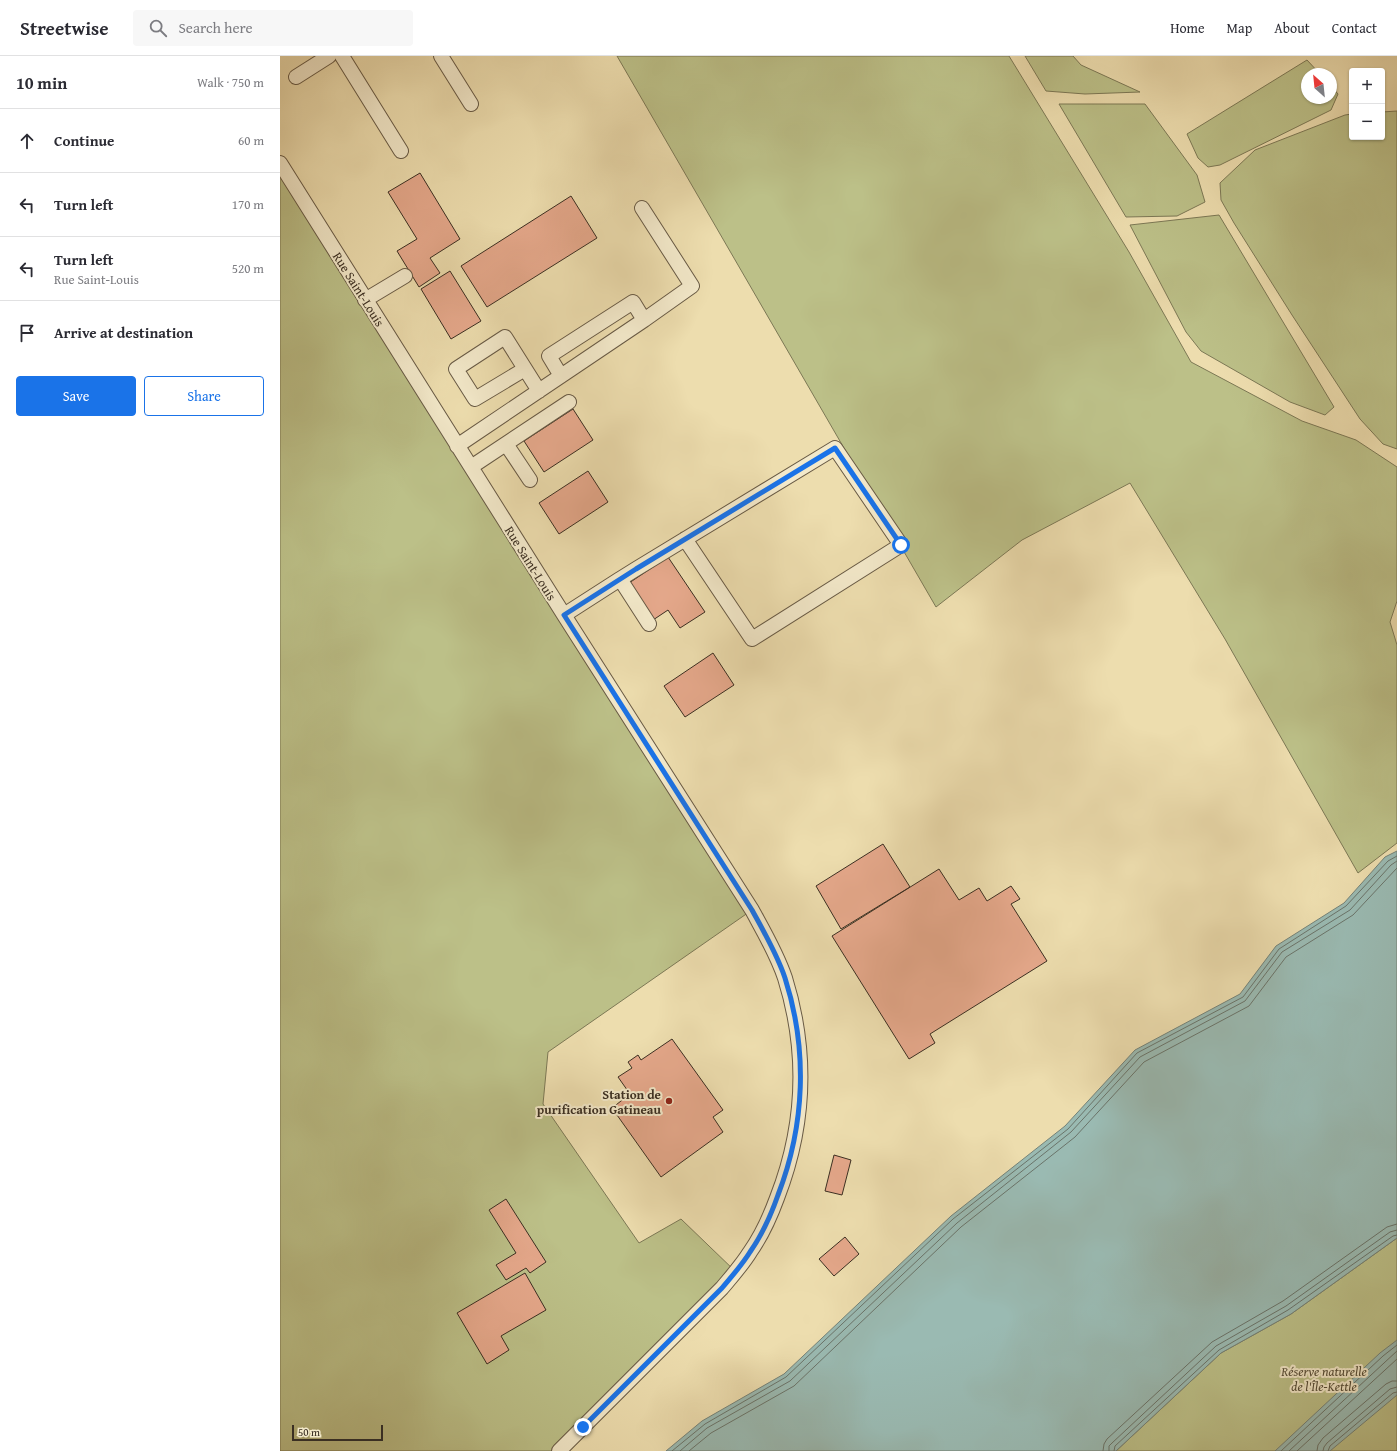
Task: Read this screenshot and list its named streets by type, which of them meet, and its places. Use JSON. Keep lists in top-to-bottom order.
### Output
{
  "streets": {
    "street": ["Rue Saint-Louis"]
  },
  "parks": ["Réserve naturelle de l'Île-Kettle"],
  "places": ["Station de purification Gatineau"],
  "scale_bar": "50 m",
  "north": "top left",
  "page": {
    "header": "Streetwise",
    "search": "Search here",
    "nav": [
      "Home",
      "Map",
      "About",
      "Contact"
    ],
    "heading": ["10 min", "Walk · 750 m"],
    "map_buttons": ["+", "−"],
    "list": [
      ["Continue", "60 m"],
      ["Turn left", "170 m"],
      ["Turn left", "Rue Saint-Louis", "520 m"],
      "Arrive at destination"
    ],
    "buttons": ["Save", "Share"],
    "scale": "50 m"
  }
}
